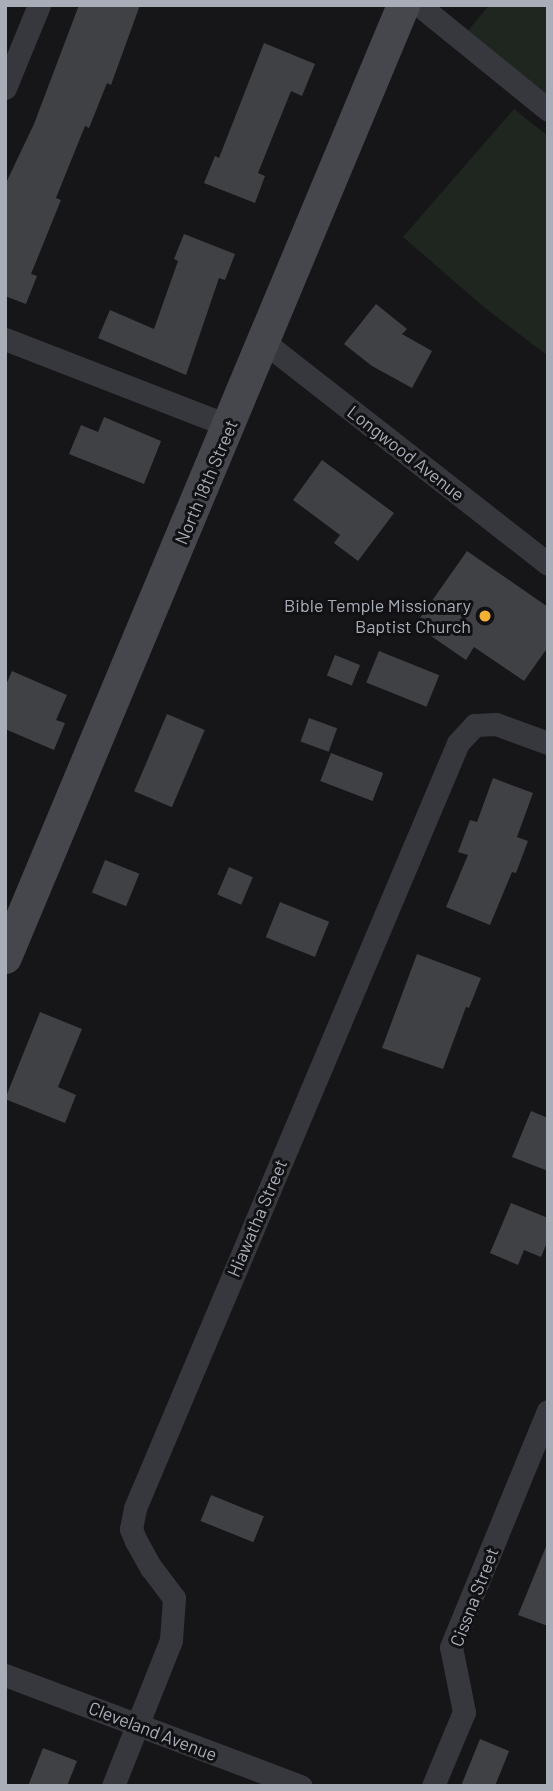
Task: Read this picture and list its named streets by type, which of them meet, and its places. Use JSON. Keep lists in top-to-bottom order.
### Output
{
  "streets": {
    "main road": ["North 18th Street"],
    "street": [
      "Longwood Avenue",
      "Hiawatha Street",
      "Cissna Street",
      "Cleveland Avenue"
    ]
  },
  "crossings": [
    ["Longwood Avenue", "North 18th Street"],
    ["Hiawatha Street", "Cleveland Avenue"]
  ],
  "places": ["Bible Temple Missionary Baptist Church"]
}
